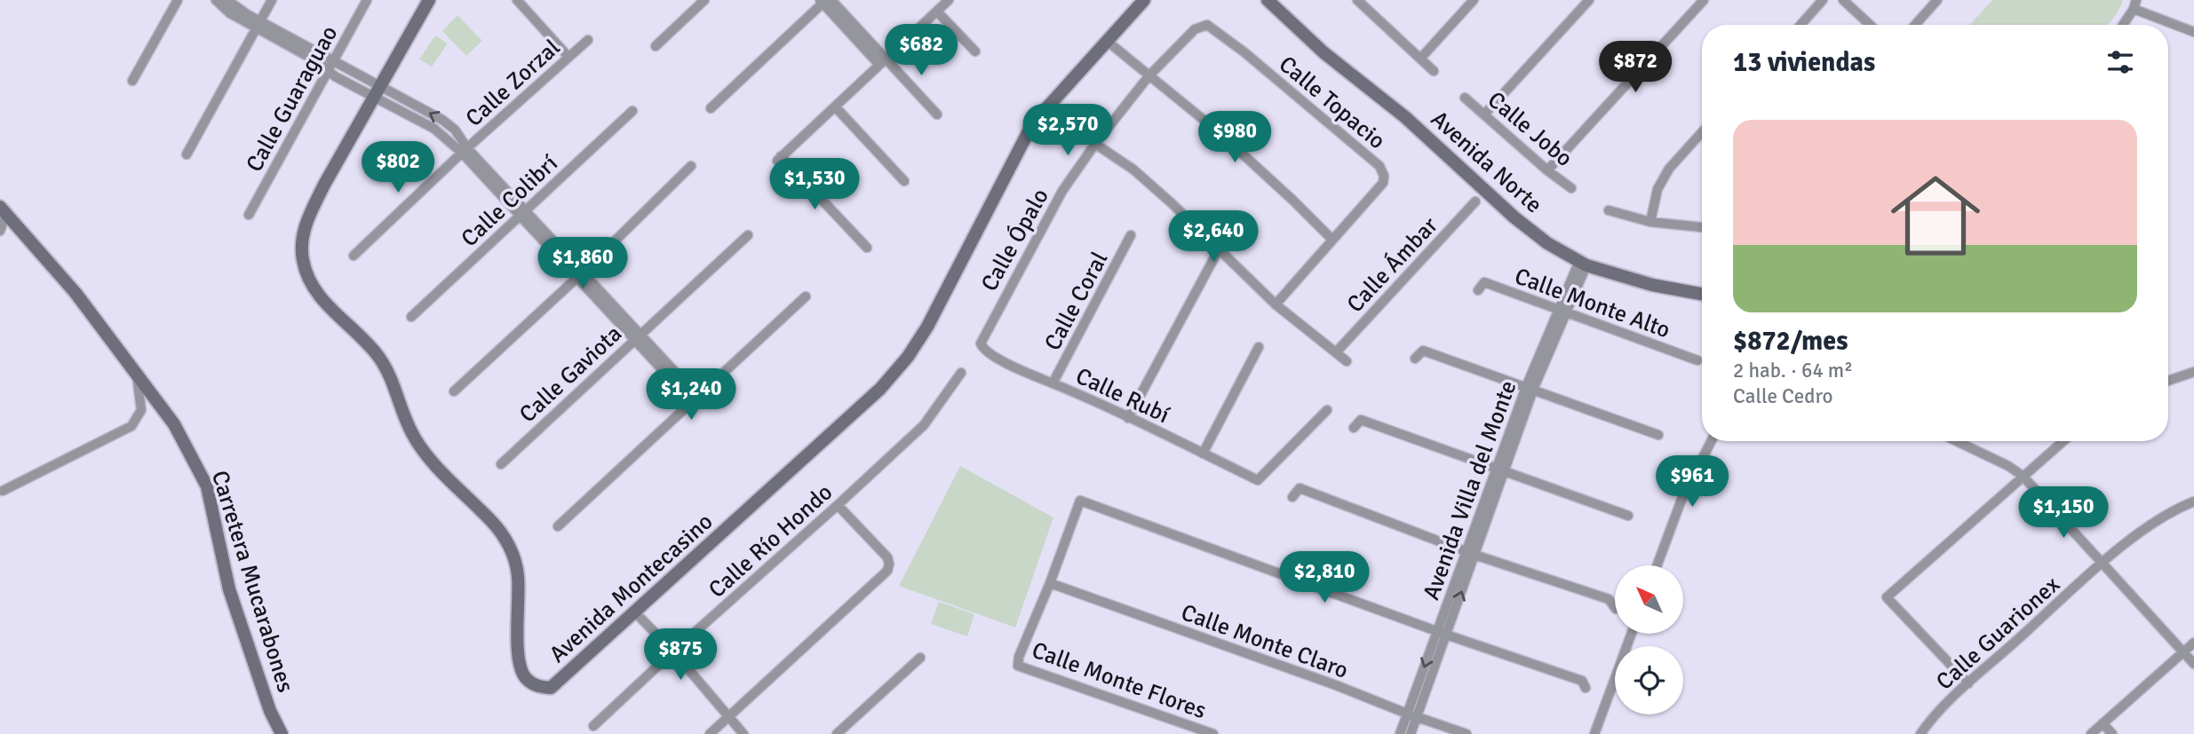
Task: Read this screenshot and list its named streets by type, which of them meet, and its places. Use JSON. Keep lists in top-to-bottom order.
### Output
{
  "streets": {
    "street": [
      "Calle Zorzal",
      "Calle Guaraguao",
      "Calle Topacio",
      "Calle Jobo",
      "Avenida Norte",
      "Calle Colibrí",
      "Calle Ópalo",
      "Calle Ámbar",
      "Calle Coral",
      "Calle Monte Alto",
      "Calle Gaviota",
      "Calle Rubí",
      "Avenida Villa del Monte",
      "Calle Río Hondo",
      "Carretera Mucarabones",
      "Avenida Montecasino",
      "Calle Guarionex",
      "Calle Monte Claro",
      "Calle Monte Flores"
    ]
  },
  "crossings": [
    ["Calle Topacio", "Calle Ópalo"],
    ["Avenida Norte", "Avenida Villa del Monte"],
    ["Calle Ópalo", "Calle Rubí"],
    ["Calle Coral", "Calle Rubí"],
    ["Calle Monte Alto", "Avenida Villa del Monte"],
    ["Avenida Villa del Monte", "Calle Monte Claro"],
    ["Calle Monte Claro", "Calle Monte Flores"]
  ],
  "north": "top left",
  "page": {
    "price": [
      "$682",
      "$872",
      "$2,570",
      "$980",
      "$802",
      "$1,530",
      "$2,640",
      "$1,860",
      "$1,240",
      "$961",
      "$1,150",
      "$2,810",
      "$875"
    ],
    "heading": "13 viviendas",
    "list": [
      {
        "name": "$872/mes",
        "note": "2 hab. · 64 m² · Calle Cedro"
      }
    ]
  }
}
